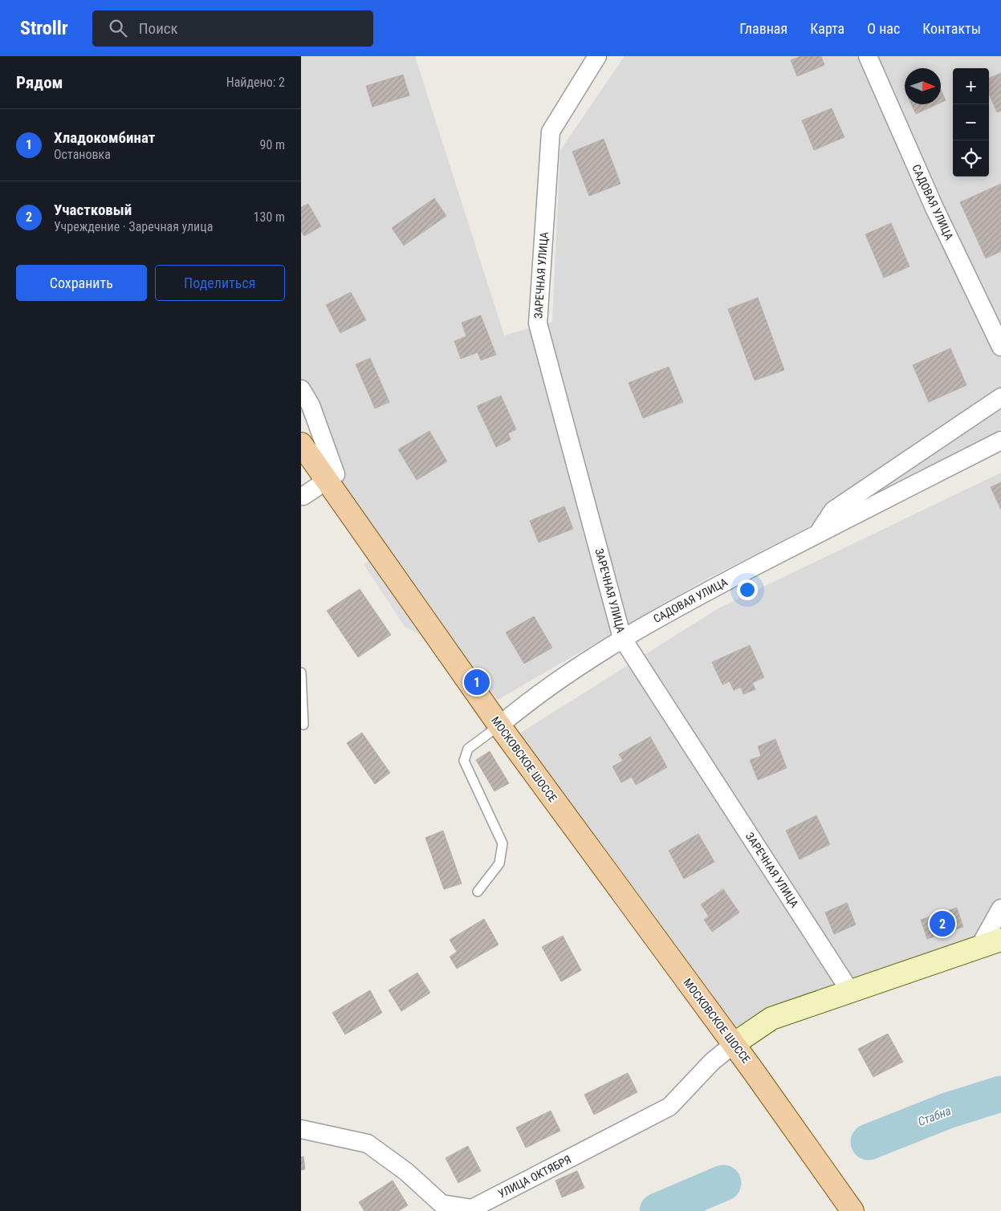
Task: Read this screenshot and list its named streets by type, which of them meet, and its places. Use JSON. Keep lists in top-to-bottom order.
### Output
{
  "streets": {
    "main road": ["МОСКОВСКОЕ ШОССЕ"],
    "street": ["САДОВАЯ УЛИЦА", "ЗАРЕЧНАЯ УЛИЦА", "УЛИЦА ОКТЯБРЯ"]
  },
  "crossings": [
    ["САДОВАЯ УЛИЦА", "ЗАРЕЧНАЯ УЛИЦА"],
    ["САДОВАЯ УЛИЦА", "МОСКОВСКОЕ ШОССЕ"],
    ["МОСКОВСКОЕ ШОССЕ", "УЛИЦА ОКТЯБРЯ"]
  ],
  "water": ["Стабна"],
  "north": "right",
  "page": {
    "header": "Strollr",
    "search": "Поиск",
    "nav": [
      "Главная",
      "Карта",
      "О нас",
      "Контакты"
    ],
    "heading": ["Рядом", "Найдено: 2"],
    "map_buttons": ["+", "−"],
    "list": [
      {
        "mark": "1",
        "name": "Хладокомбинат",
        "note": "Остановка",
        "value": "90 m"
      },
      {
        "mark": "2",
        "name": "Участковый",
        "note": "Учреждение · Заречная улица",
        "value": "130 m"
      }
    ],
    "buttons": ["Сохранить", "Поделиться"],
    "pins": ["1", "2"]
  }
}
